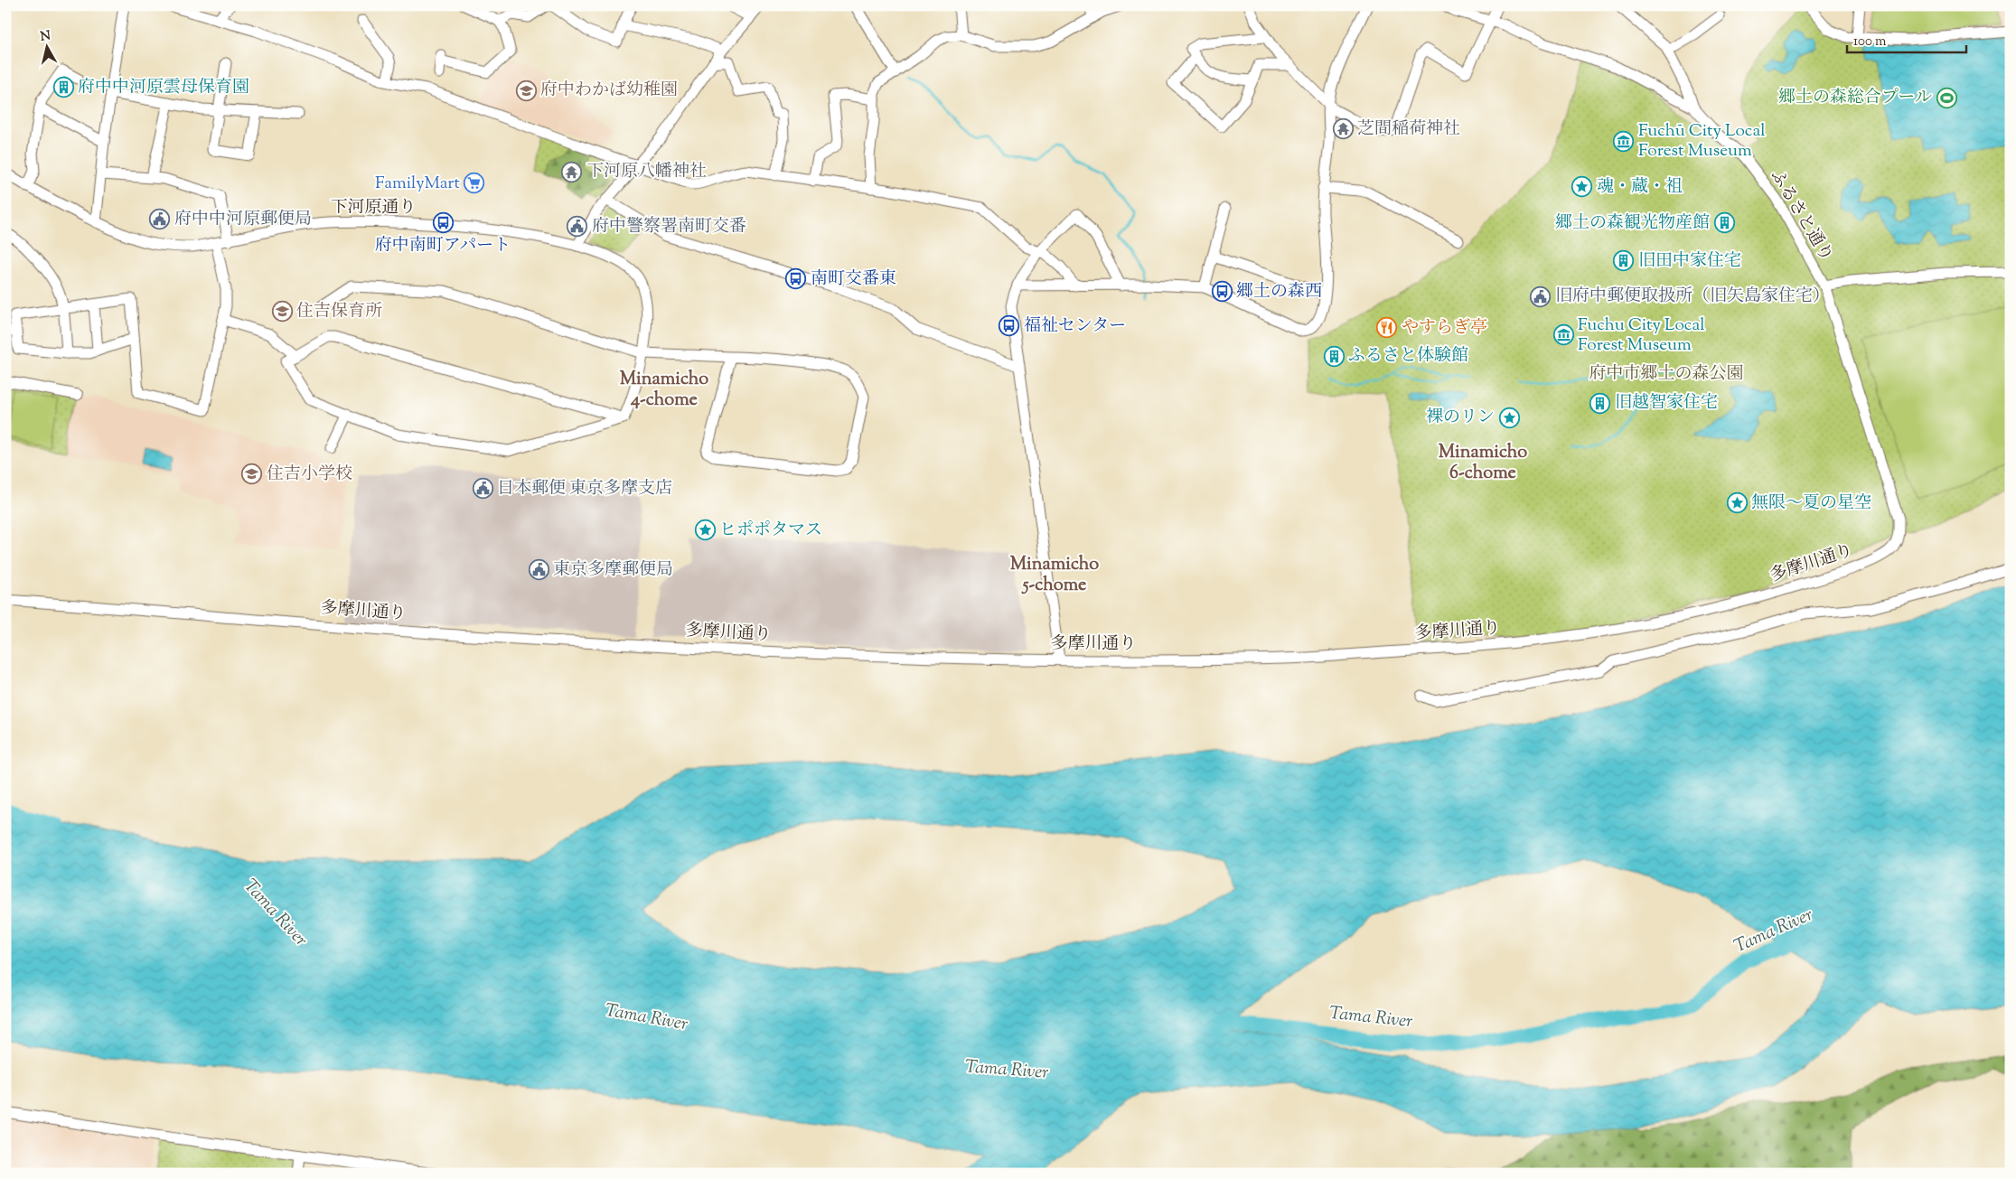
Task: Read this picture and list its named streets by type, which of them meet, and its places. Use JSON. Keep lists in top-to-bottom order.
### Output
{
  "streets": {
    "street": ["下河原通り", "ふるさと通り", "多摩川通り"]
  },
  "crossings": [
    ["ふるさと通り", "多摩川通り"]
  ],
  "districts": ["Minamicho 4-chome", "Minamicho 6-chome", "Minamicho 5-chome"],
  "water": ["Tama River"],
  "parks": ["府中市郷土の森公園"],
  "places": {
    "building": [
      "府中中河原雲母保育園",
      "郷土の森観光物産館",
      "旧田中家住宅",
      "ふるさと体験館",
      "旧越智家住宅"
    ],
    "school or university": ["府中わかば幼稚園", "住吉保育所", "住吉小学校"],
    "sports": ["郷土の森総合プール"],
    "temple": ["芝間稲荷神社", "下河原八幡神社"],
    "museum": ["Fuchū City Local Forest Museum", "Fuchu City Local Forest Museum"],
    "supermarket": ["FamilyMart"],
    "place": [
      "魂・蔵・祖",
      "裸のリン",
      "無限～夏の星空",
      "ヒポポタマス"
    ],
    "public building": [
      "府中中河原郵便局",
      "府中警察署南町交番",
      "旧府中郵便取扱所（旧矢島家住宅）",
      "日本郵便 東京多摩支店",
      "東京多摩郵便局"
    ],
    "bus stop": [
      "府中南町アパート",
      "南町交番東",
      "郷土の森西",
      "福祉センター"
    ],
    "restaurant": ["やすらぎ亭"]
  },
  "scale_bar": "100 m",
  "north": "top"
}
